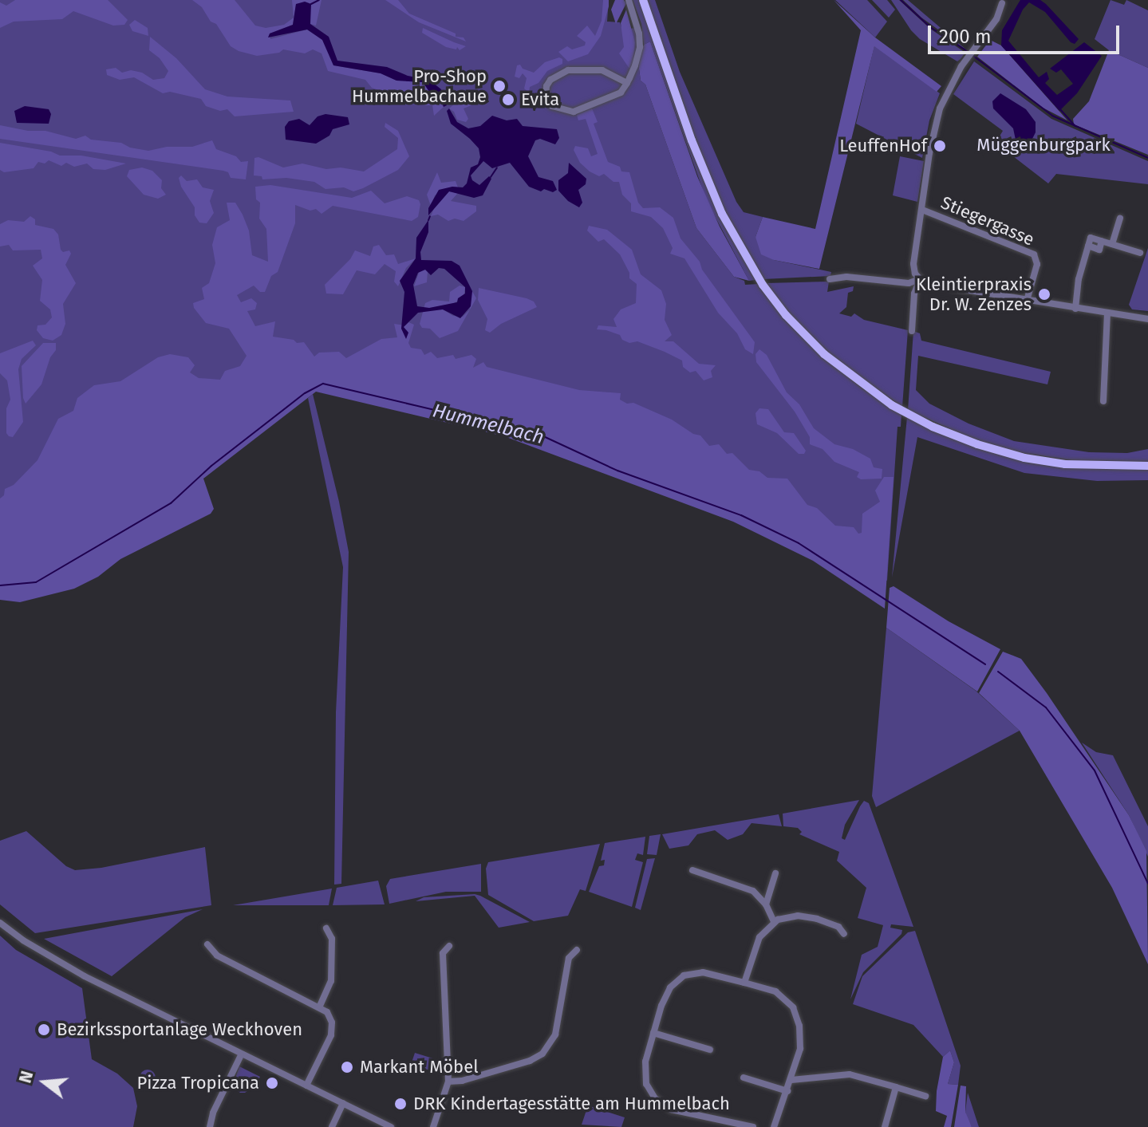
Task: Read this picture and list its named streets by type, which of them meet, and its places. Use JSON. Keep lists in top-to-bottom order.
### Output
{
  "streets": {
    "street": ["Stiegergasse"]
  },
  "water": ["Hummelbach"],
  "parks": ["Müggenburgpark"],
  "places": [
    "Pro-Shop Hummelbachaue",
    "Evita",
    "LeuffenHof",
    "Kleintierpraxis Dr. W. Zenzes",
    "Bezirkssportanlage Weckhoven",
    "Markant Möbel",
    "Pizza Tropicana",
    "DRK Kindertagesstätte am Hummelbach"
  ],
  "scale_bar": "200 m",
  "north": "left"
}
